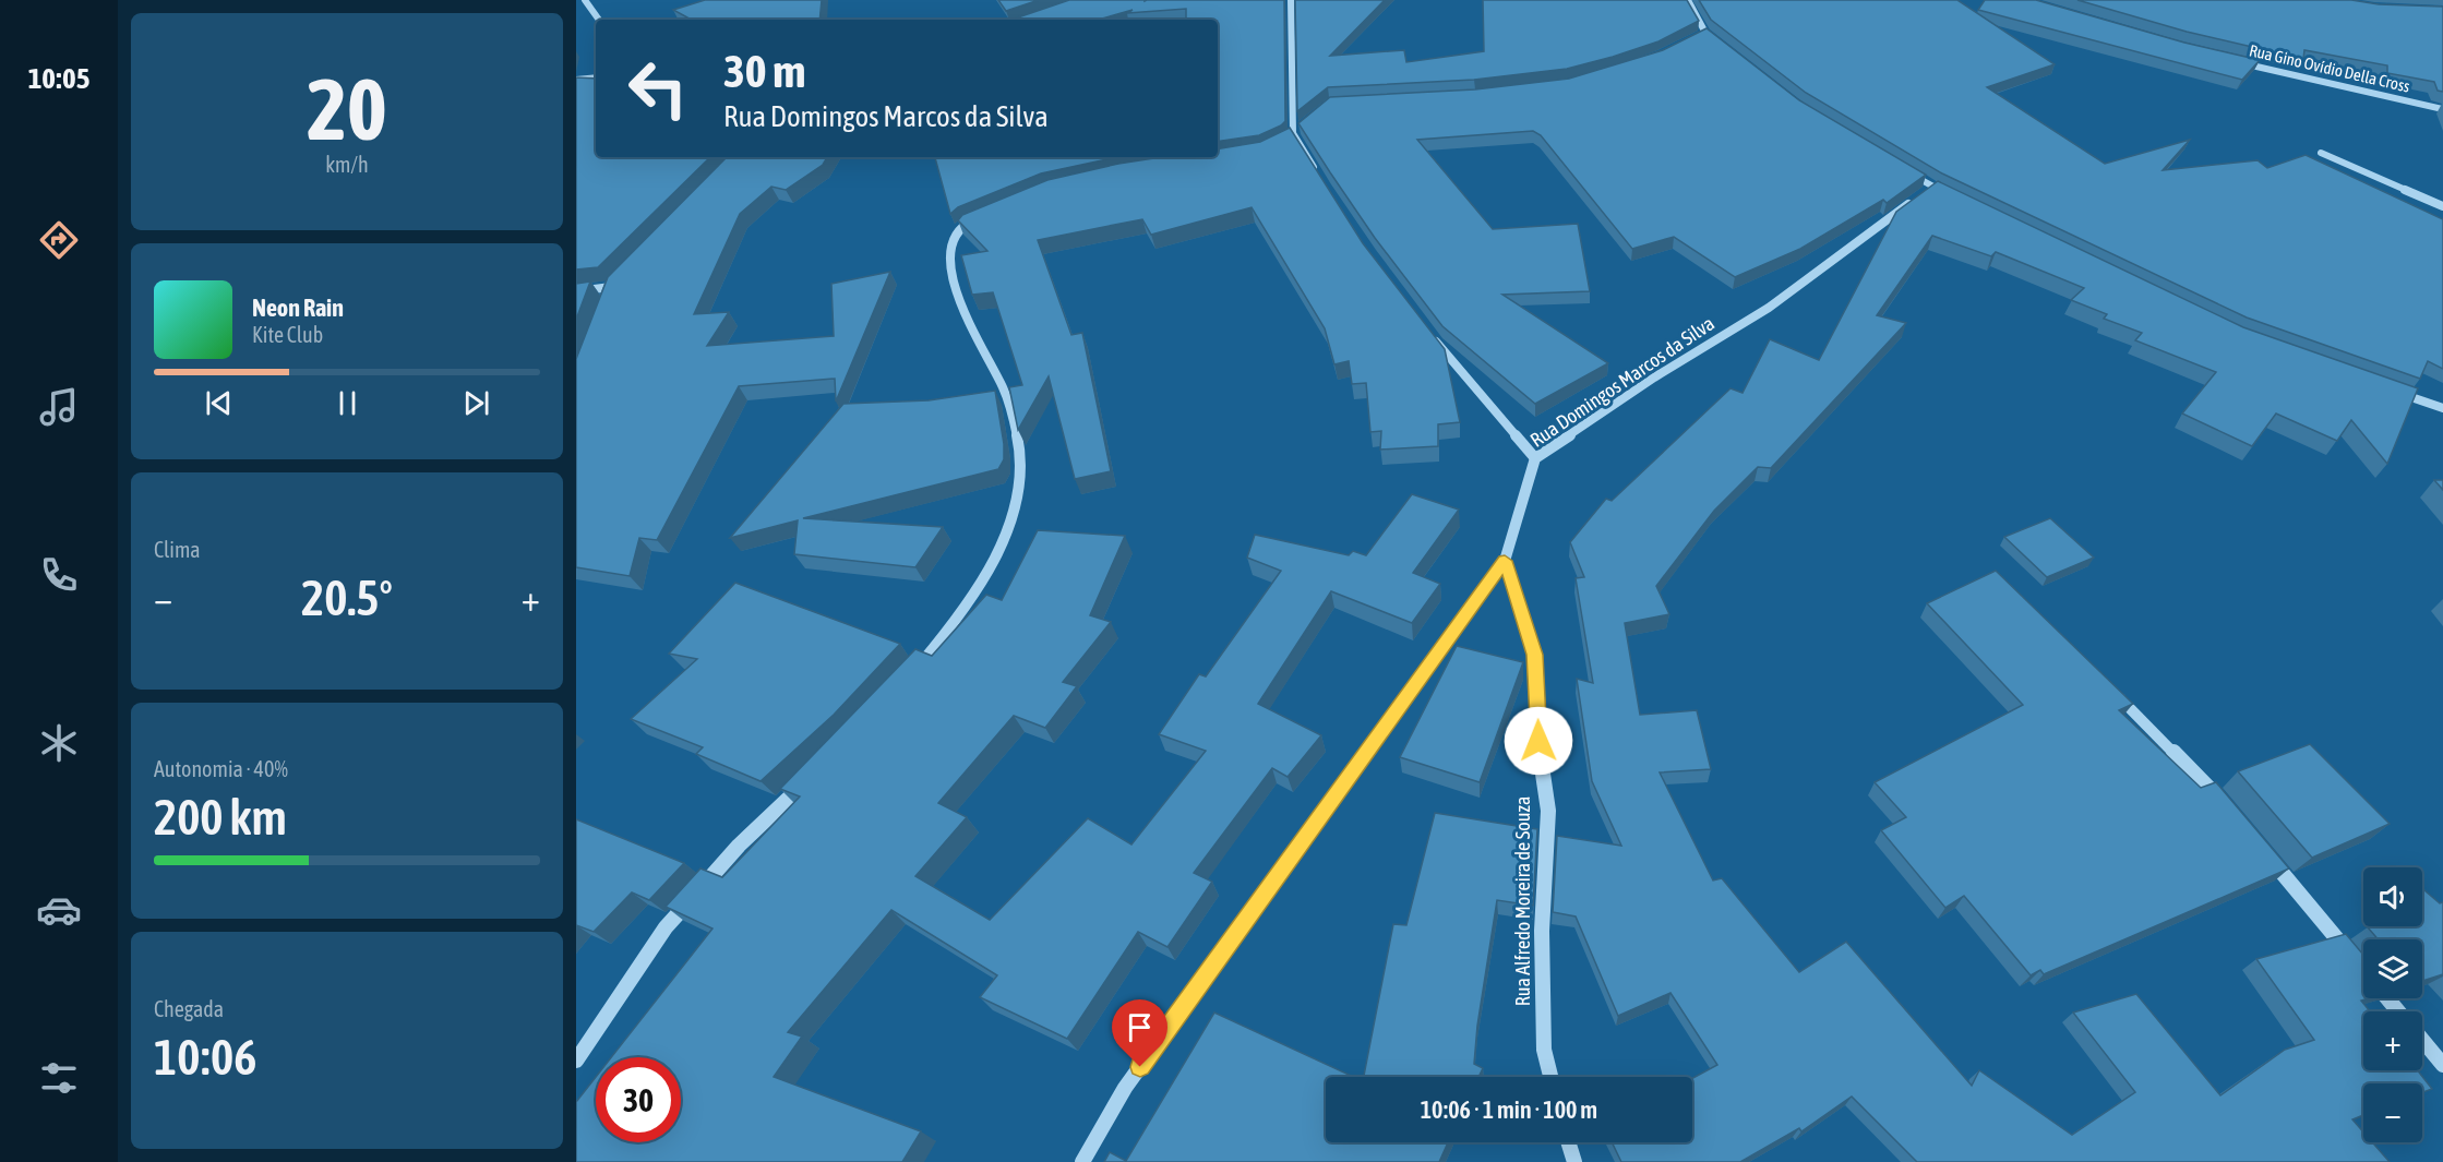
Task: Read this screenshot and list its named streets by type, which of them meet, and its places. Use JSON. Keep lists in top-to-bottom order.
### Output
{
  "streets": {
    "street": ["Rua Gino Ovídio Della Cross", "Rua Domingos Marcos da Silva", "Rua Alfredo Moreira de Souza"]
  },
  "crossings": [
    ["Rua Domingos Marcos da Silva", "Rua Alfredo Moreira de Souza"]
  ],
  "page": {
    "tabs": "10:05",
    "tile": [
      ["20", "km/h"],
      "Clima",
      ["Autonomia · 40%", "200 km"],
      ["Chegada", "10:06"]
    ],
    "turn": ["30 m", "Rua Domingos Marcos da Silva"],
    "song": ["Neon Rain", "Kite Club"],
    "heat": ["−", "20.5°", "+"],
    "map_buttons": ["+", "−"],
    "limit": "30",
    "trip": "10:06 · 1 min · 100 m"
  }
}
